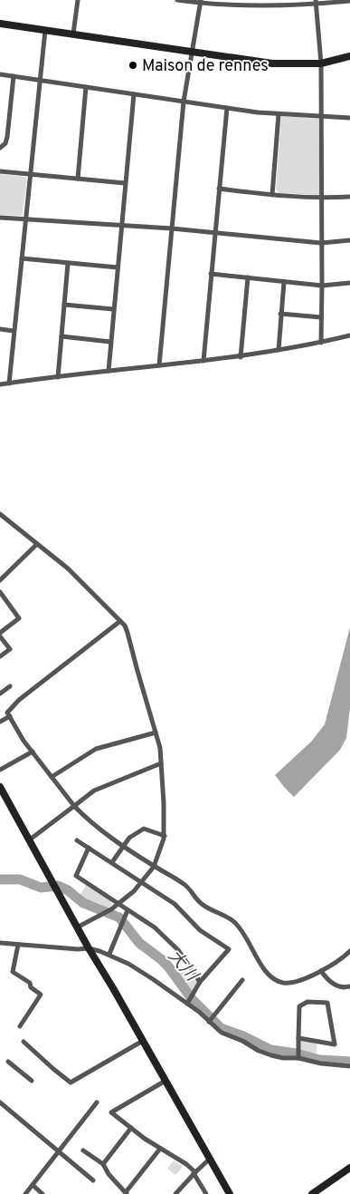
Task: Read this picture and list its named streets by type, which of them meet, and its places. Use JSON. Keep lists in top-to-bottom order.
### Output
{
  "water": ["大川"],
  "places": ["Maison de rennes"]
}
